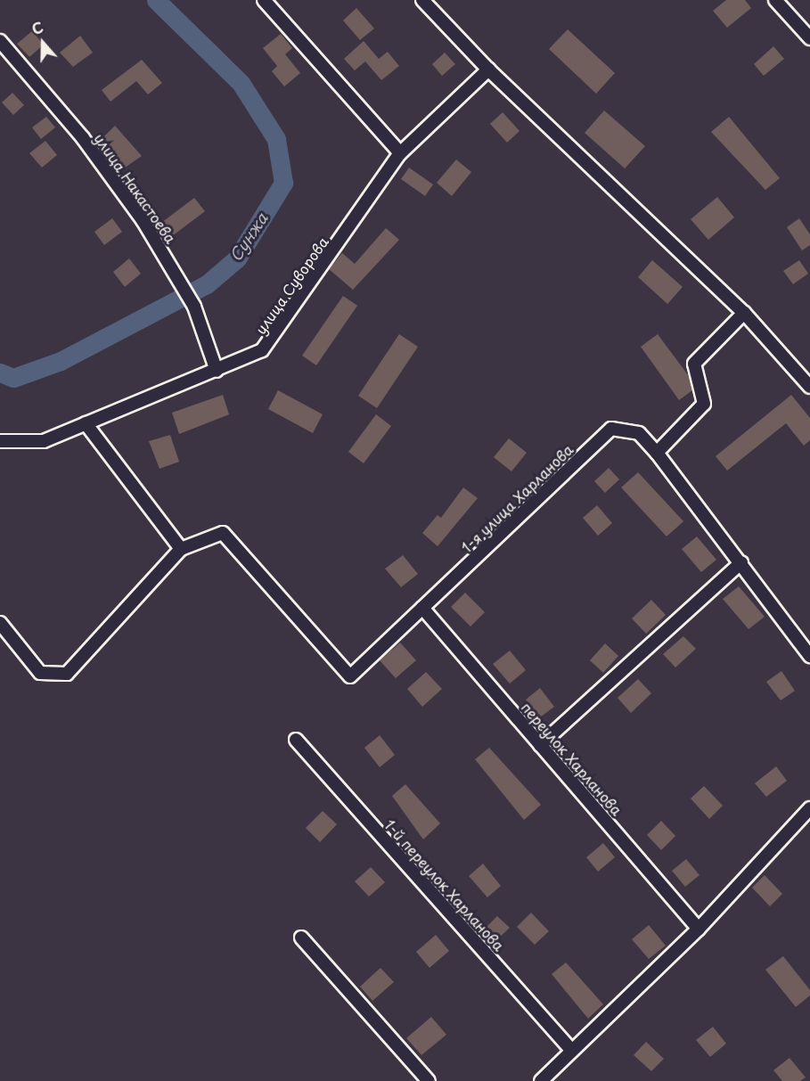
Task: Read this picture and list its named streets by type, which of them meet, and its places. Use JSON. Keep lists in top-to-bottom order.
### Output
{
  "streets": {
    "street": [
      "улица Накастоева",
      "улица Суворова",
      "1-я улица Харланова",
      "переулок Харланова",
      "1-й переулок Харланова"
    ]
  },
  "crossings": [
    ["улица Накастоева", "улица Суворова"],
    ["1-я улица Харланова", "переулок Харланова"]
  ],
  "water": ["Сунжа"],
  "north": "top"
}
